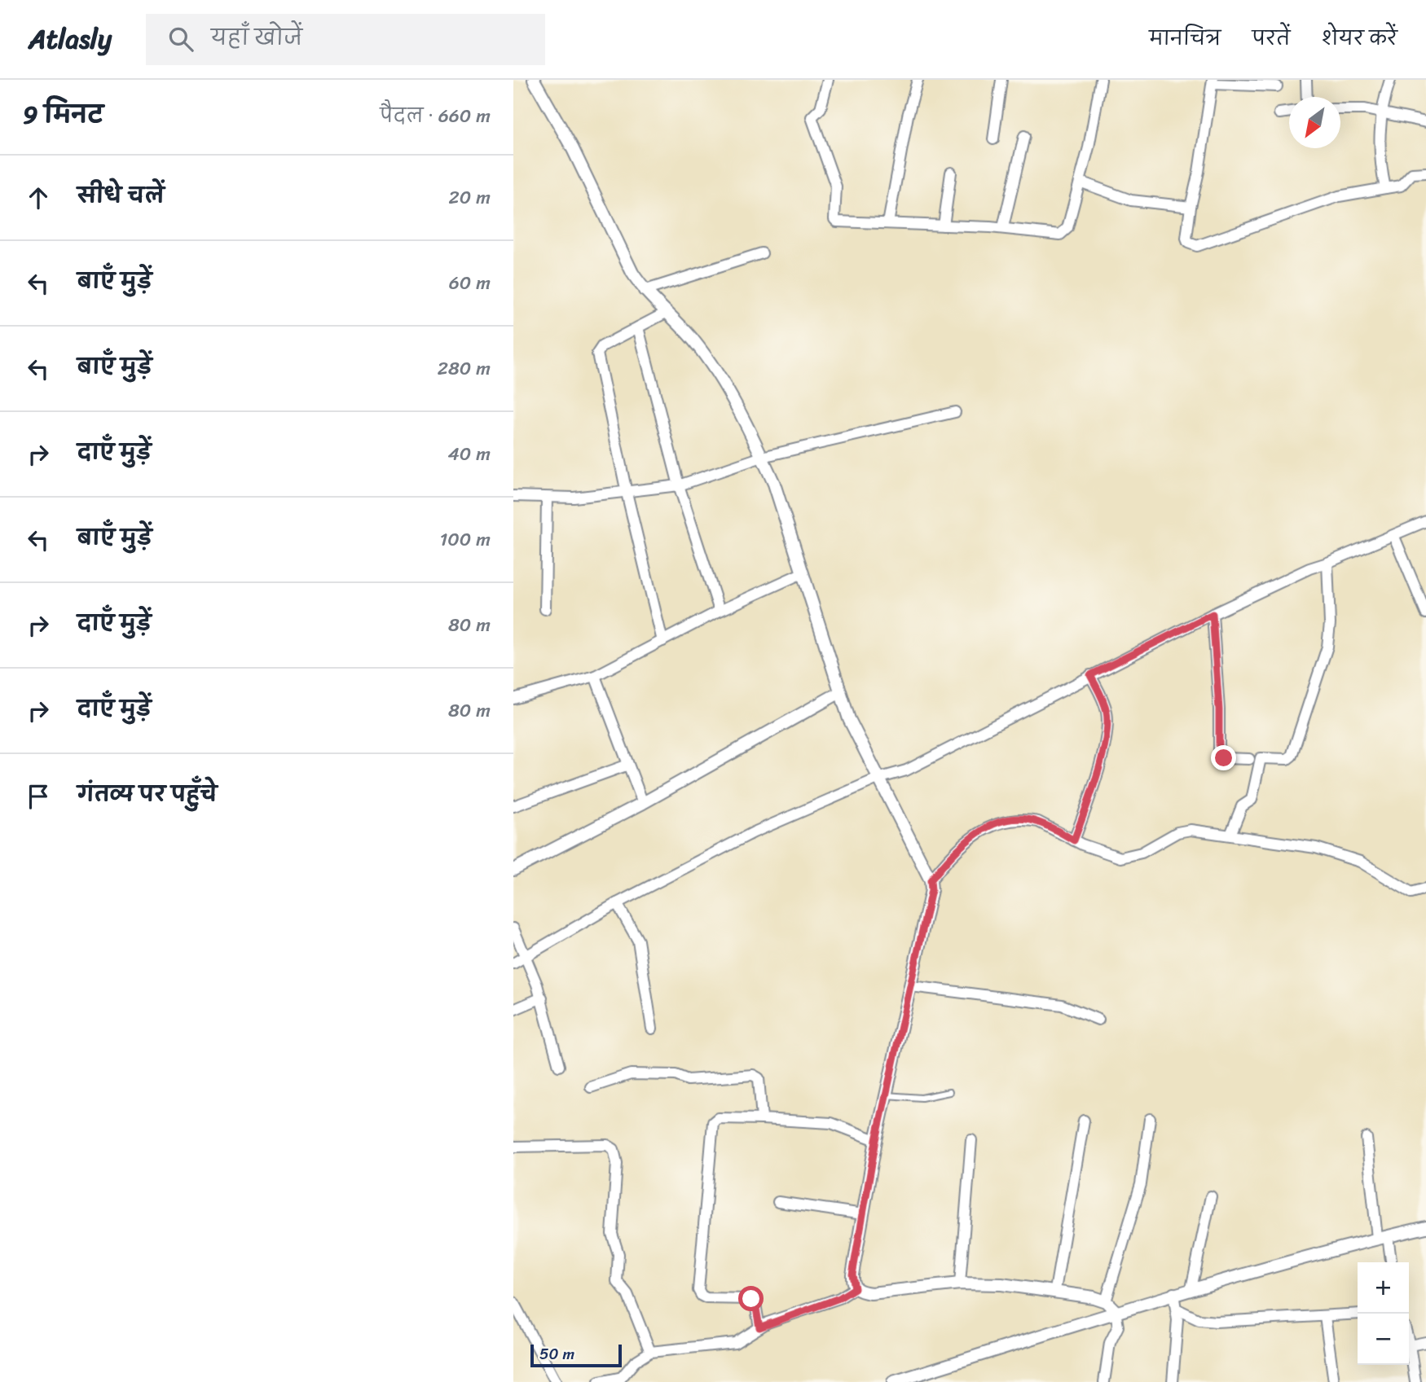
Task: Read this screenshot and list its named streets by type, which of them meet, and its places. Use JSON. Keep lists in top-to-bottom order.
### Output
{
  "scale_bar": "50 m",
  "north": "bottom left",
  "page": {
    "header": "Atlasly",
    "search": "यहाँ खोजें",
    "nav": ["मानचित्र", "परतें", "शेयर करें"],
    "heading": ["9 मिनट", "पैदल · 660 m"],
    "list": [
      ["सीधे चलें", "20 m"],
      ["बाएँ मुड़ें", "60 m"],
      ["बाएँ मुड़ें", "280 m"],
      ["दाएँ मुड़ें", "40 m"],
      ["बाएँ मुड़ें", "100 m"],
      ["दाएँ मुड़ें", "80 m"],
      ["दाएँ मुड़ें", "80 m"],
      "गंतव्य पर पहुँचे"
    ],
    "map_buttons": ["+", "−"],
    "scale": "50 m"
  }
}
